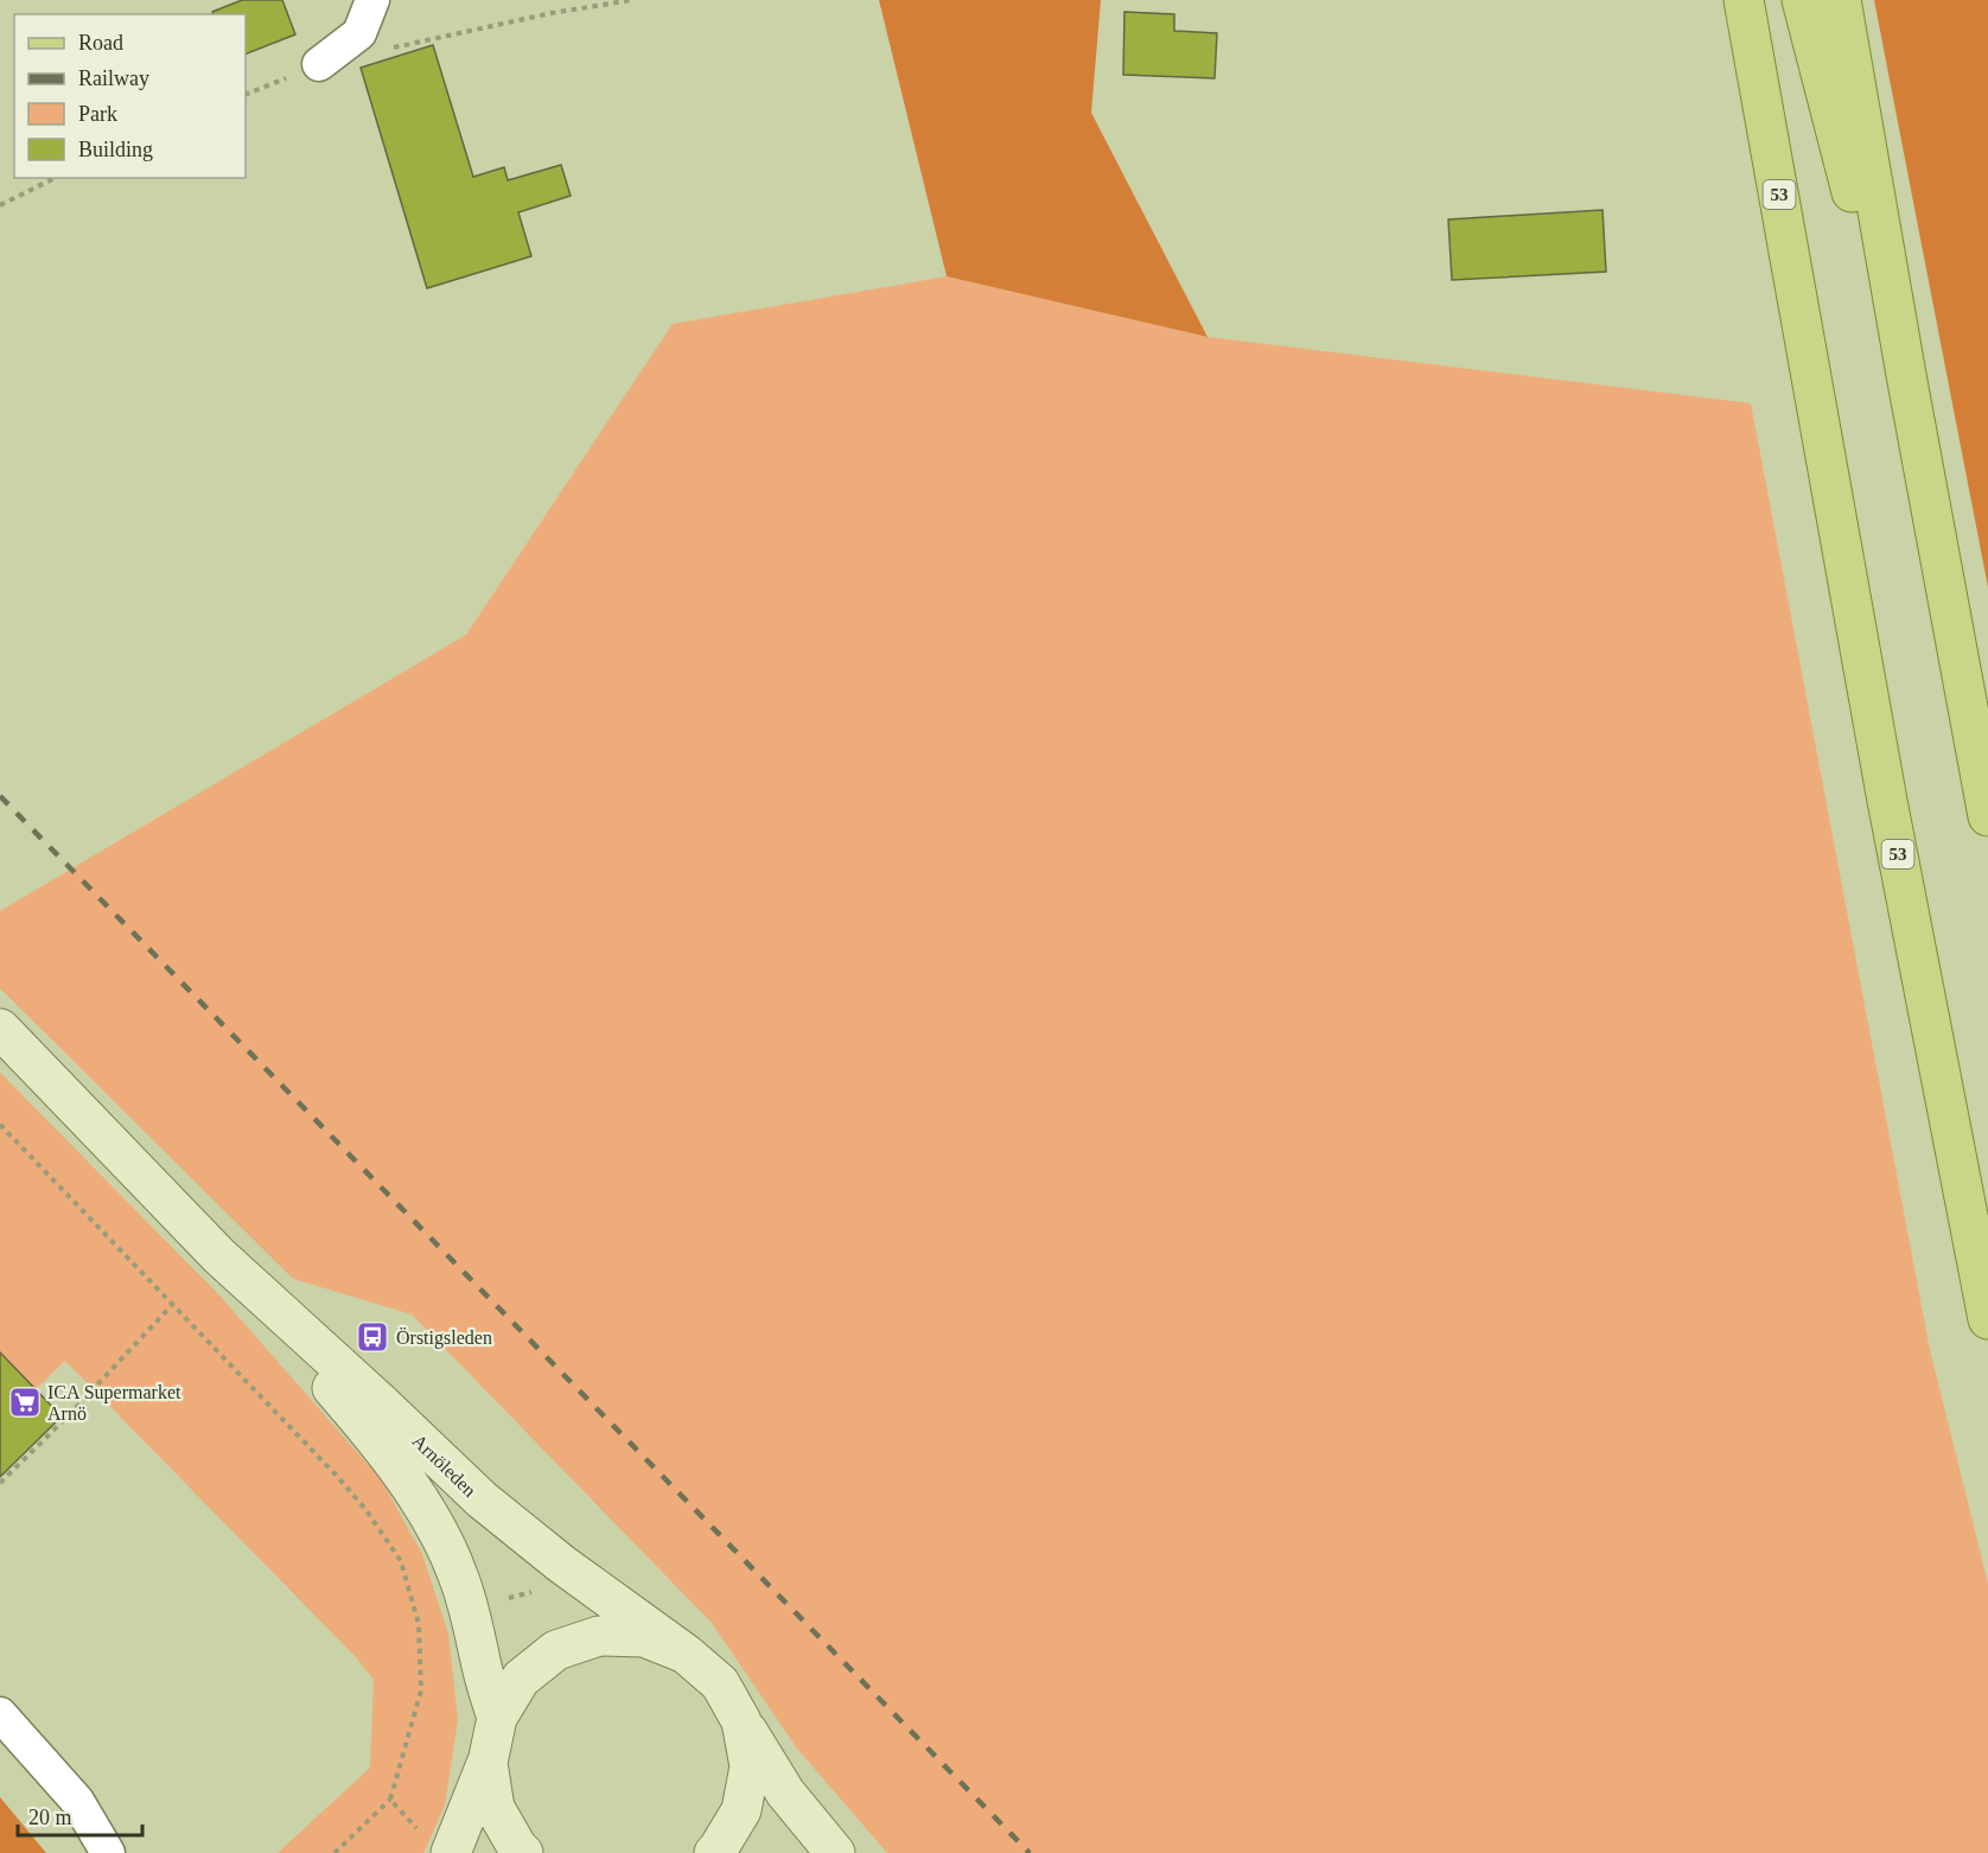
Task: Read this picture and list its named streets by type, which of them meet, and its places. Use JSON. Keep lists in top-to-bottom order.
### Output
{
  "streets": {
    "main road": ["53", "Arnöleden"]
  },
  "places": {
    "bus stop": ["Örstigsleden"],
    "supermarket": ["ICA Supermarket Arnö"]
  },
  "legend": [
    "Road",
    "Railway",
    "Park",
    "Building"
  ],
  "scale_bar": "20 m"
}
